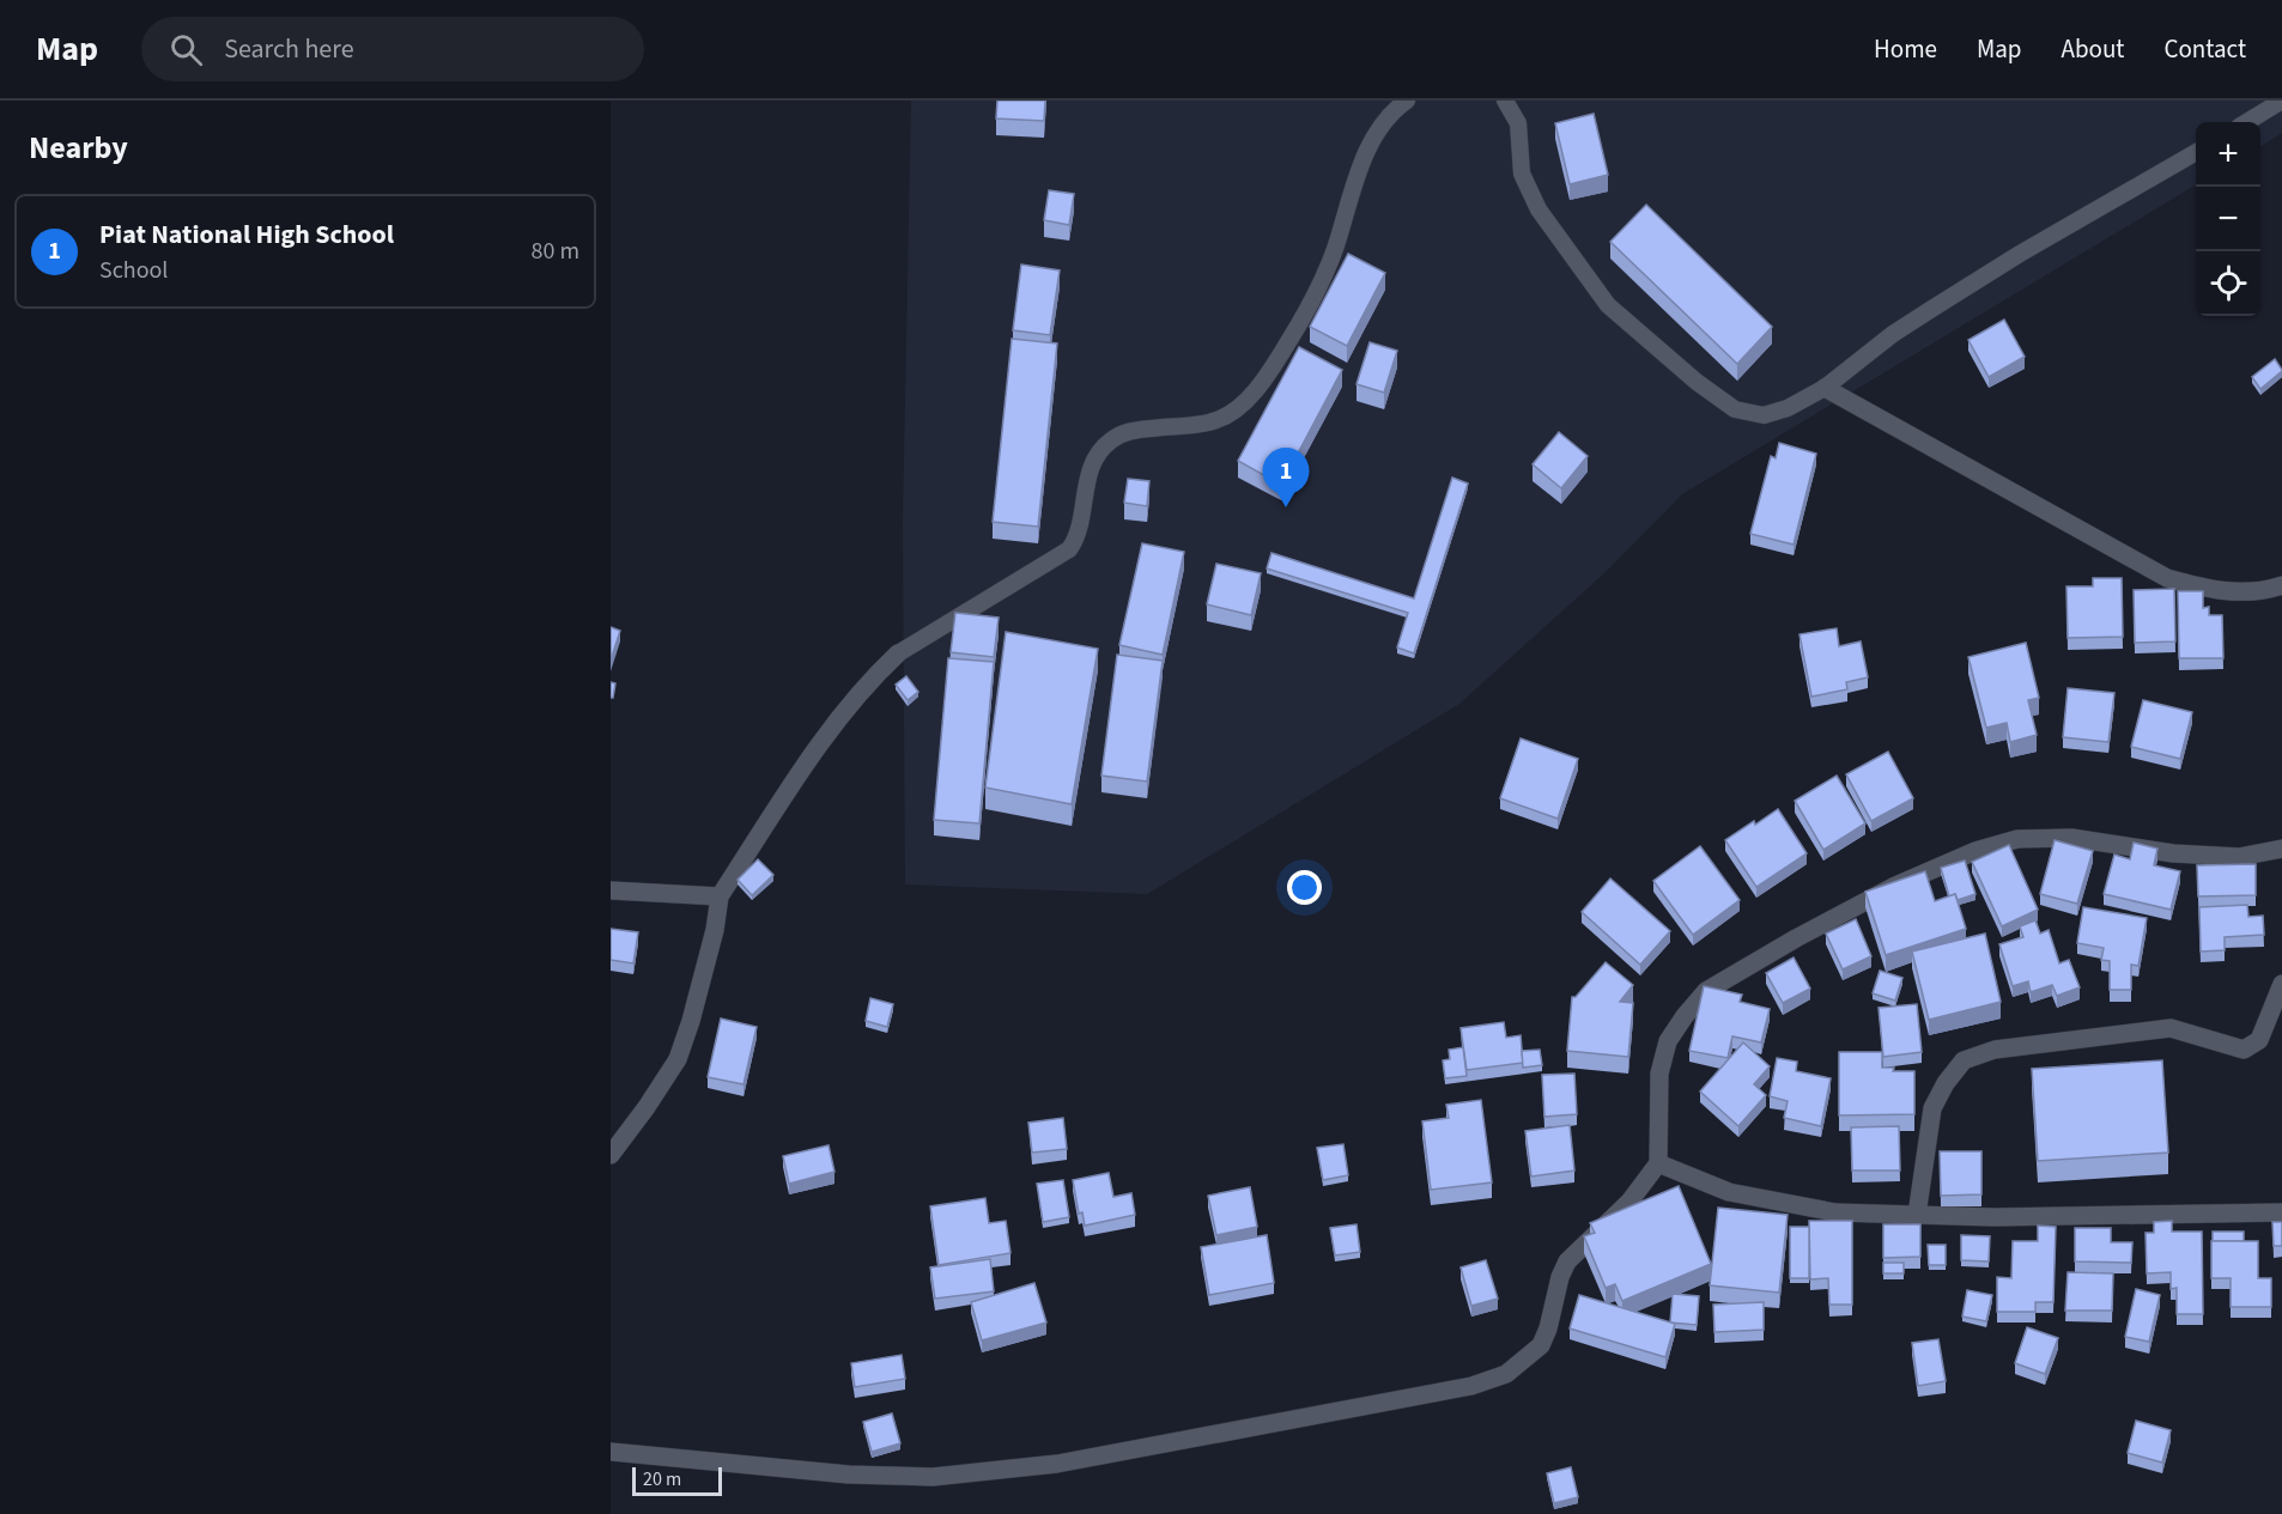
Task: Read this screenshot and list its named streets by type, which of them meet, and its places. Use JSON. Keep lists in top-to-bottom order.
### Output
{
  "scale_bar": "20 m",
  "page": {
    "header": "Map",
    "search": "Search here",
    "nav": [
      "Home",
      "Map",
      "About",
      "Contact"
    ],
    "heading": "Nearby",
    "map_buttons": ["+", "−"],
    "list": [
      {
        "mark": "1",
        "name": "Piat National High School",
        "note": "School",
        "value": "80 m"
      }
    ],
    "pins": "1",
    "scale": "20 m"
  }
}
